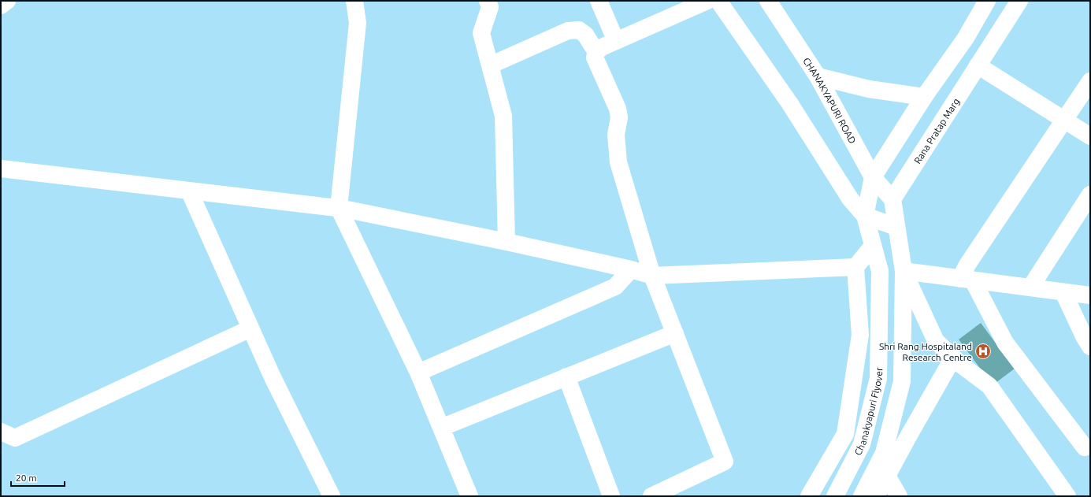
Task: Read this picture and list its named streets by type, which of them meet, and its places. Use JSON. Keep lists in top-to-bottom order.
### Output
{
  "streets": {
    "street": ["CHANAKYAPURI ROAD", "Rana Pratap Marg", "Chanakyapuri Flyover"]
  },
  "crossings": [
    ["CHANAKYAPURI ROAD", "Rana Pratap Marg"]
  ],
  "places": {
    "hospital": ["Shri Rang Hospitaland Research Centre"]
  },
  "scale_bar": "20 m"
}
